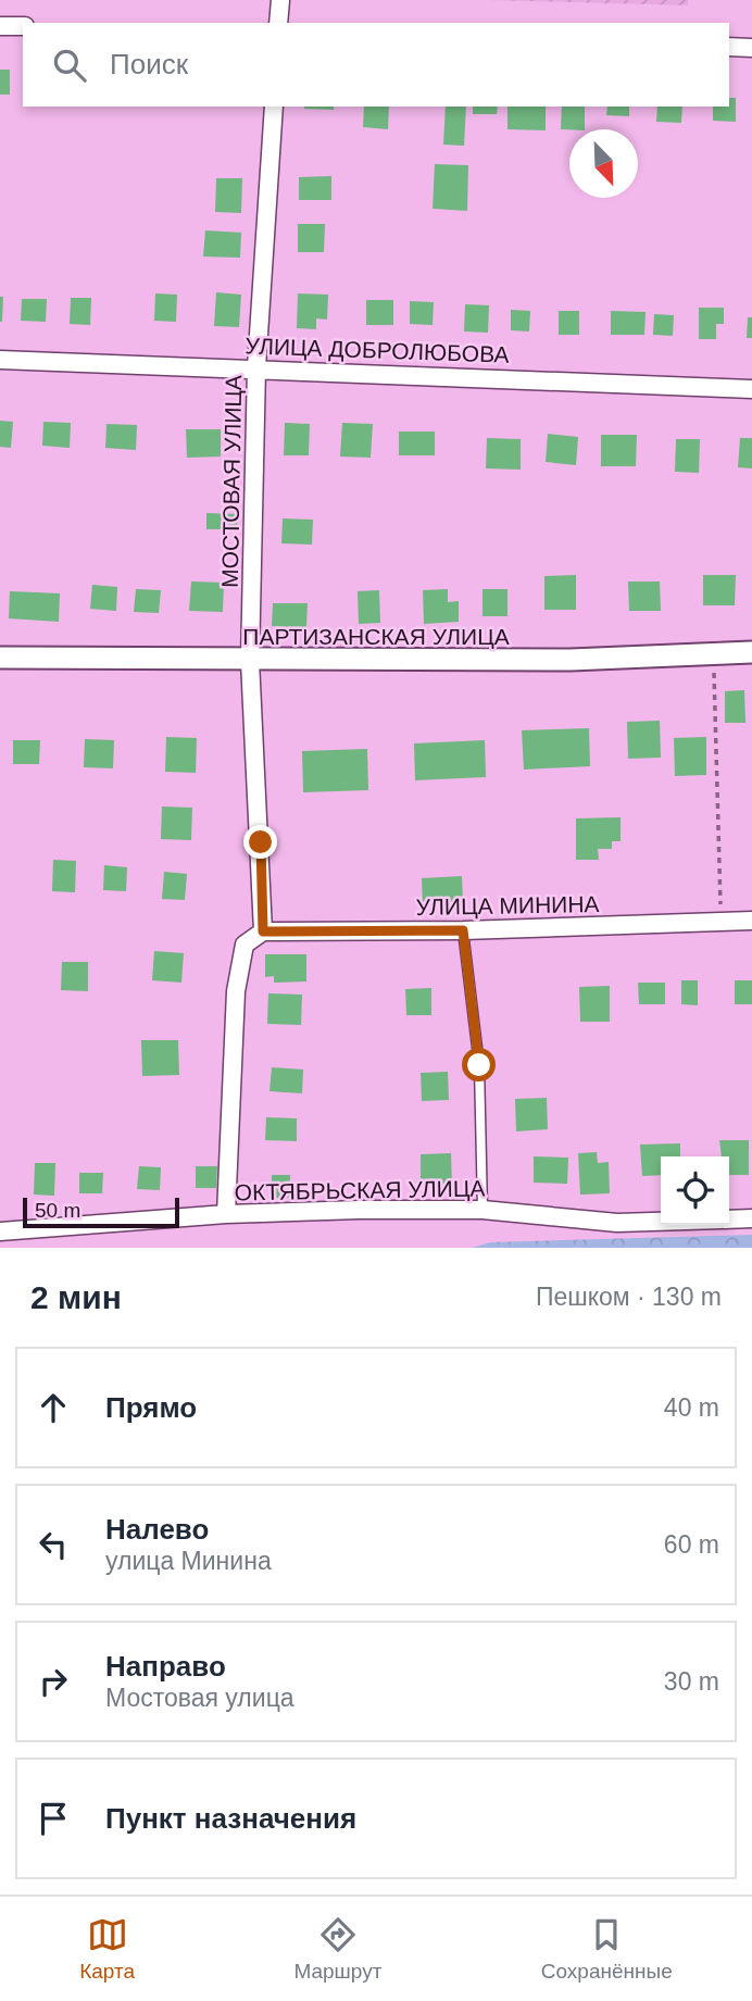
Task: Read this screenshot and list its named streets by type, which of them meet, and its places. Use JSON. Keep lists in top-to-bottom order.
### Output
{
  "streets": {
    "street": [
      "УЛИЦА ДОБРОЛЮБОВА",
      "МОСТОВАЯ УЛИЦА",
      "ПАРТИЗАНСКАЯ УЛИЦА",
      "УЛИЦА МИНИНА",
      "ОКТЯБРЬСКАЯ УЛИЦА"
    ]
  },
  "crossings": [
    ["УЛИЦА ДОБРОЛЮБОВА", "МОСТОВАЯ УЛИЦА"],
    ["МОСТОВАЯ УЛИЦА", "ПАРТИЗАНСКАЯ УЛИЦА"],
    ["МОСТОВАЯ УЛИЦА", "УЛИЦА МИНИНА"]
  ],
  "scale_bar": "50 m",
  "north": "bottom right",
  "page": {
    "search": "Поиск",
    "scale": "50 m",
    "heading": ["2 мин", "Пешком · 130 m"],
    "list": [
      ["Прямо", "40 m"],
      ["Налево", "улица Минина", "60 m"],
      ["Направо", "Мостовая улица", "30 m"],
      "Пункт назначения"
    ],
    "nav": ["Карта", "Маршрут", "Сохранённые"]
  }
}
